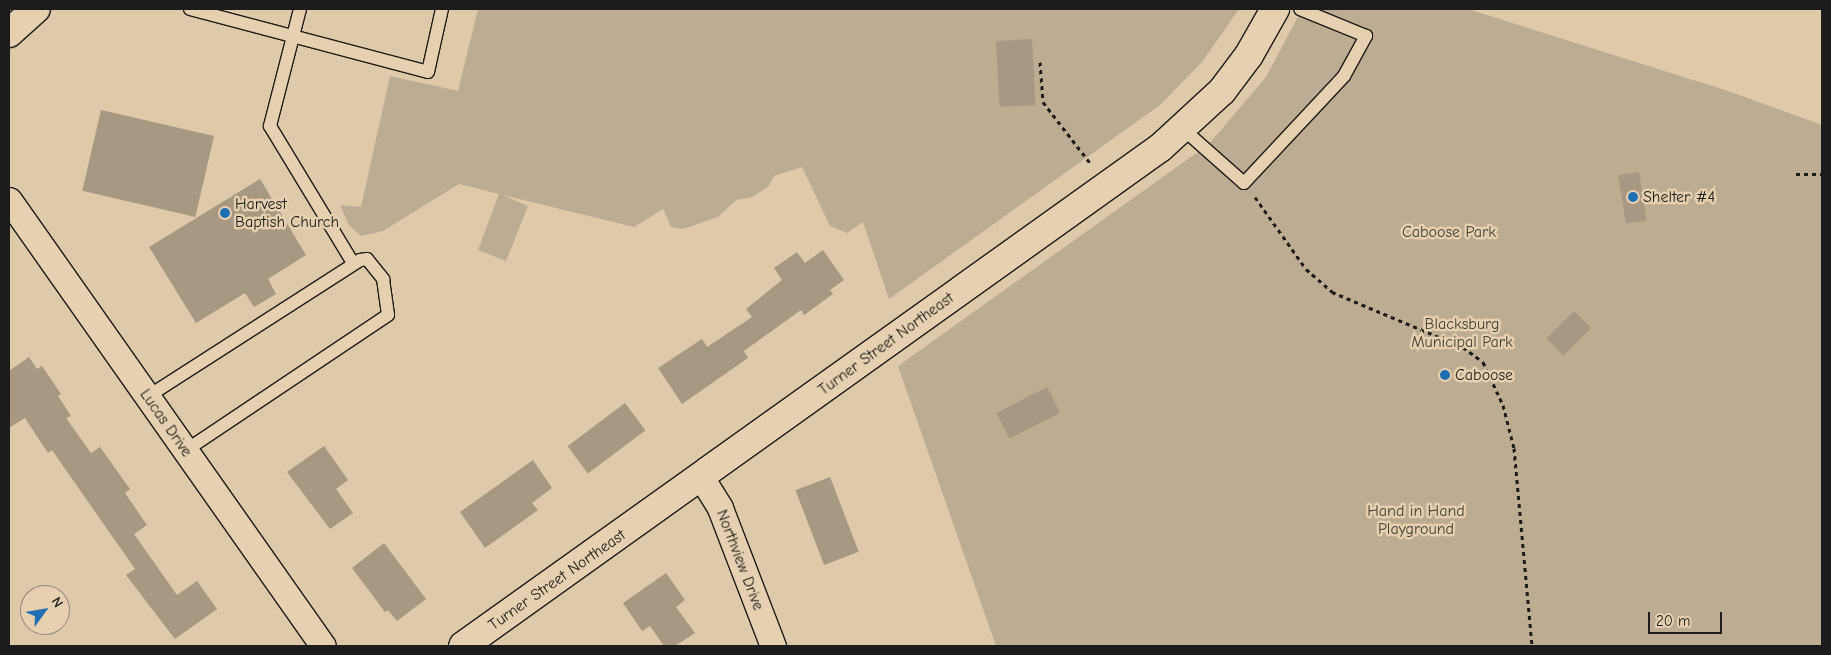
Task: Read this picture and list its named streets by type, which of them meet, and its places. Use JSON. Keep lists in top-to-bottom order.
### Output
{
  "streets": {
    "street": ["Turner Street Northeast", "Lucas Drive", "Northview Drive"]
  },
  "crossings": [
    ["Turner Street Northeast", "Northview Drive"]
  ],
  "parks": ["Caboose Park", "Blacksburg Municipal Park", "Hand in Hand Playground"],
  "places": ["Shelter #4", "Harvest Baptish Church", "Caboose"],
  "scale_bar": "20 m",
  "north": "top right"
}
